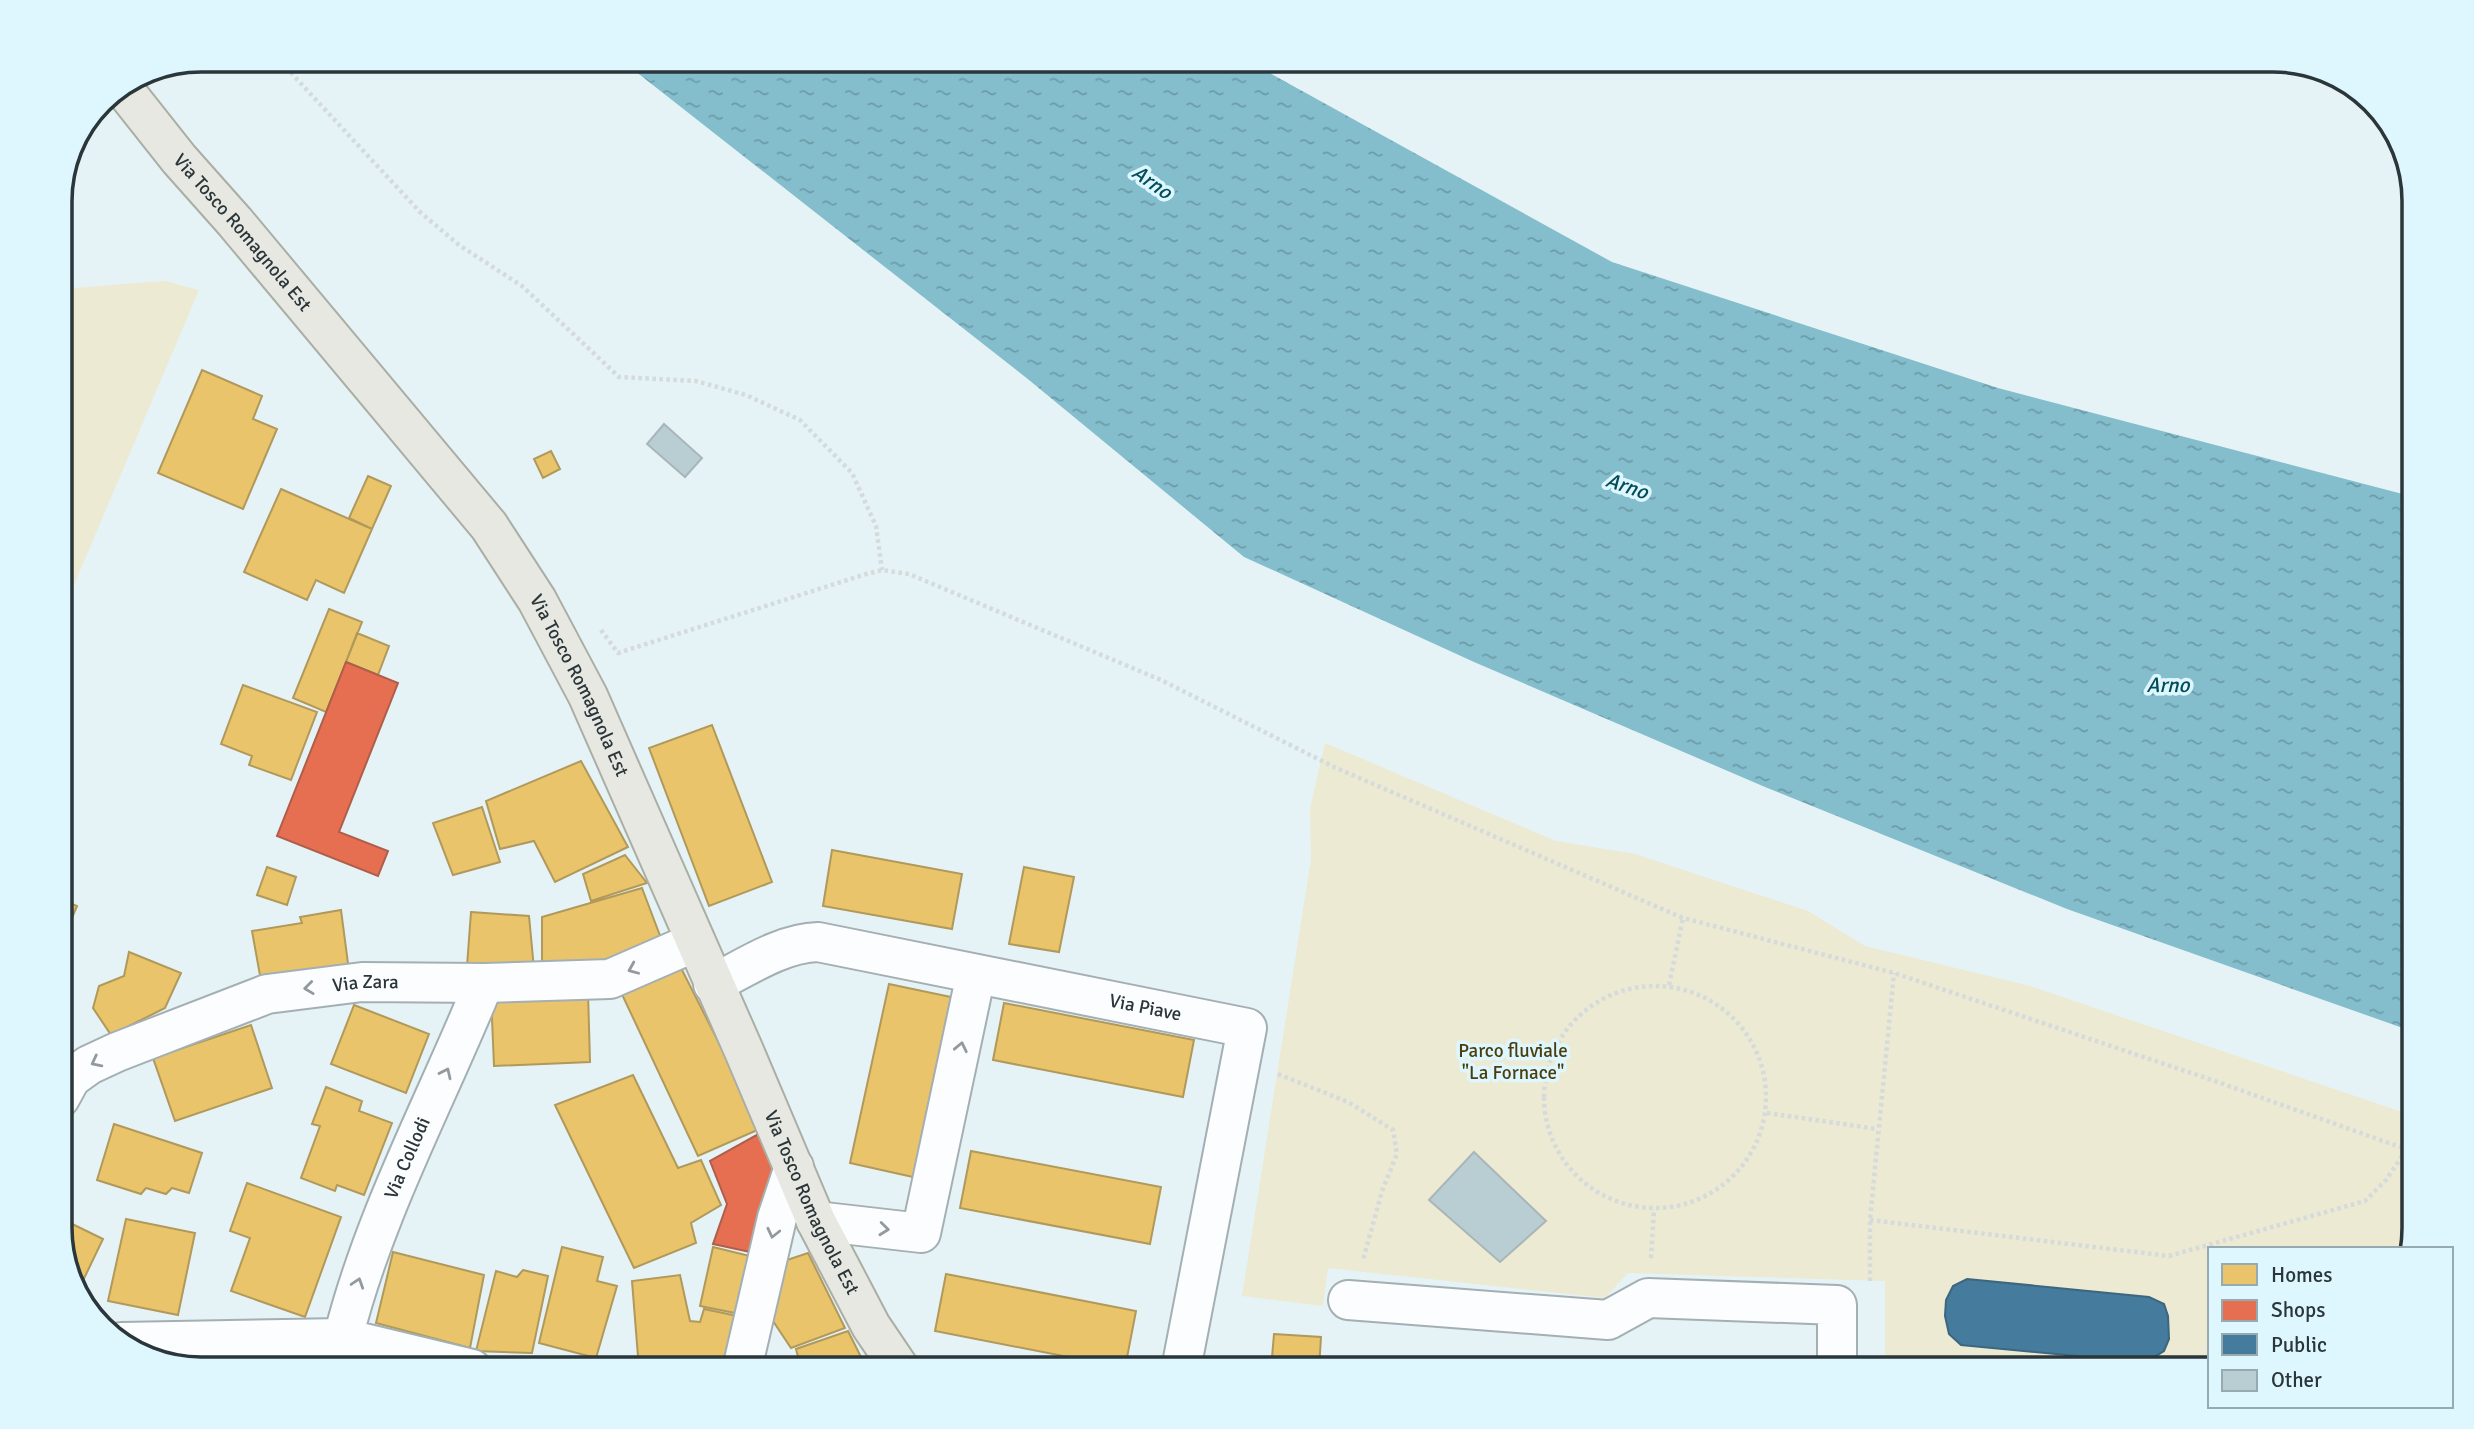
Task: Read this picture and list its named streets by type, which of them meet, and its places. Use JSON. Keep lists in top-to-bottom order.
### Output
{
  "streets": {
    "main road": ["Via Tosco Romagnola Est"],
    "street": ["Via Zara", "Via Piave", "Via Collodi"]
  },
  "crossings": [
    ["Via Tosco Romagnola Est", "Via Zara"],
    ["Via Tosco Romagnola Est", "Via Piave"],
    ["Via Zara", "Via Collodi"]
  ],
  "one_way": ["Via Zara", "Via Collodi"],
  "water": ["Arno"],
  "parks": ["Parco fluviale \"La Fornace\""],
  "legend": [
    "Homes",
    "Shops",
    "Public",
    "Other"
  ]
}
